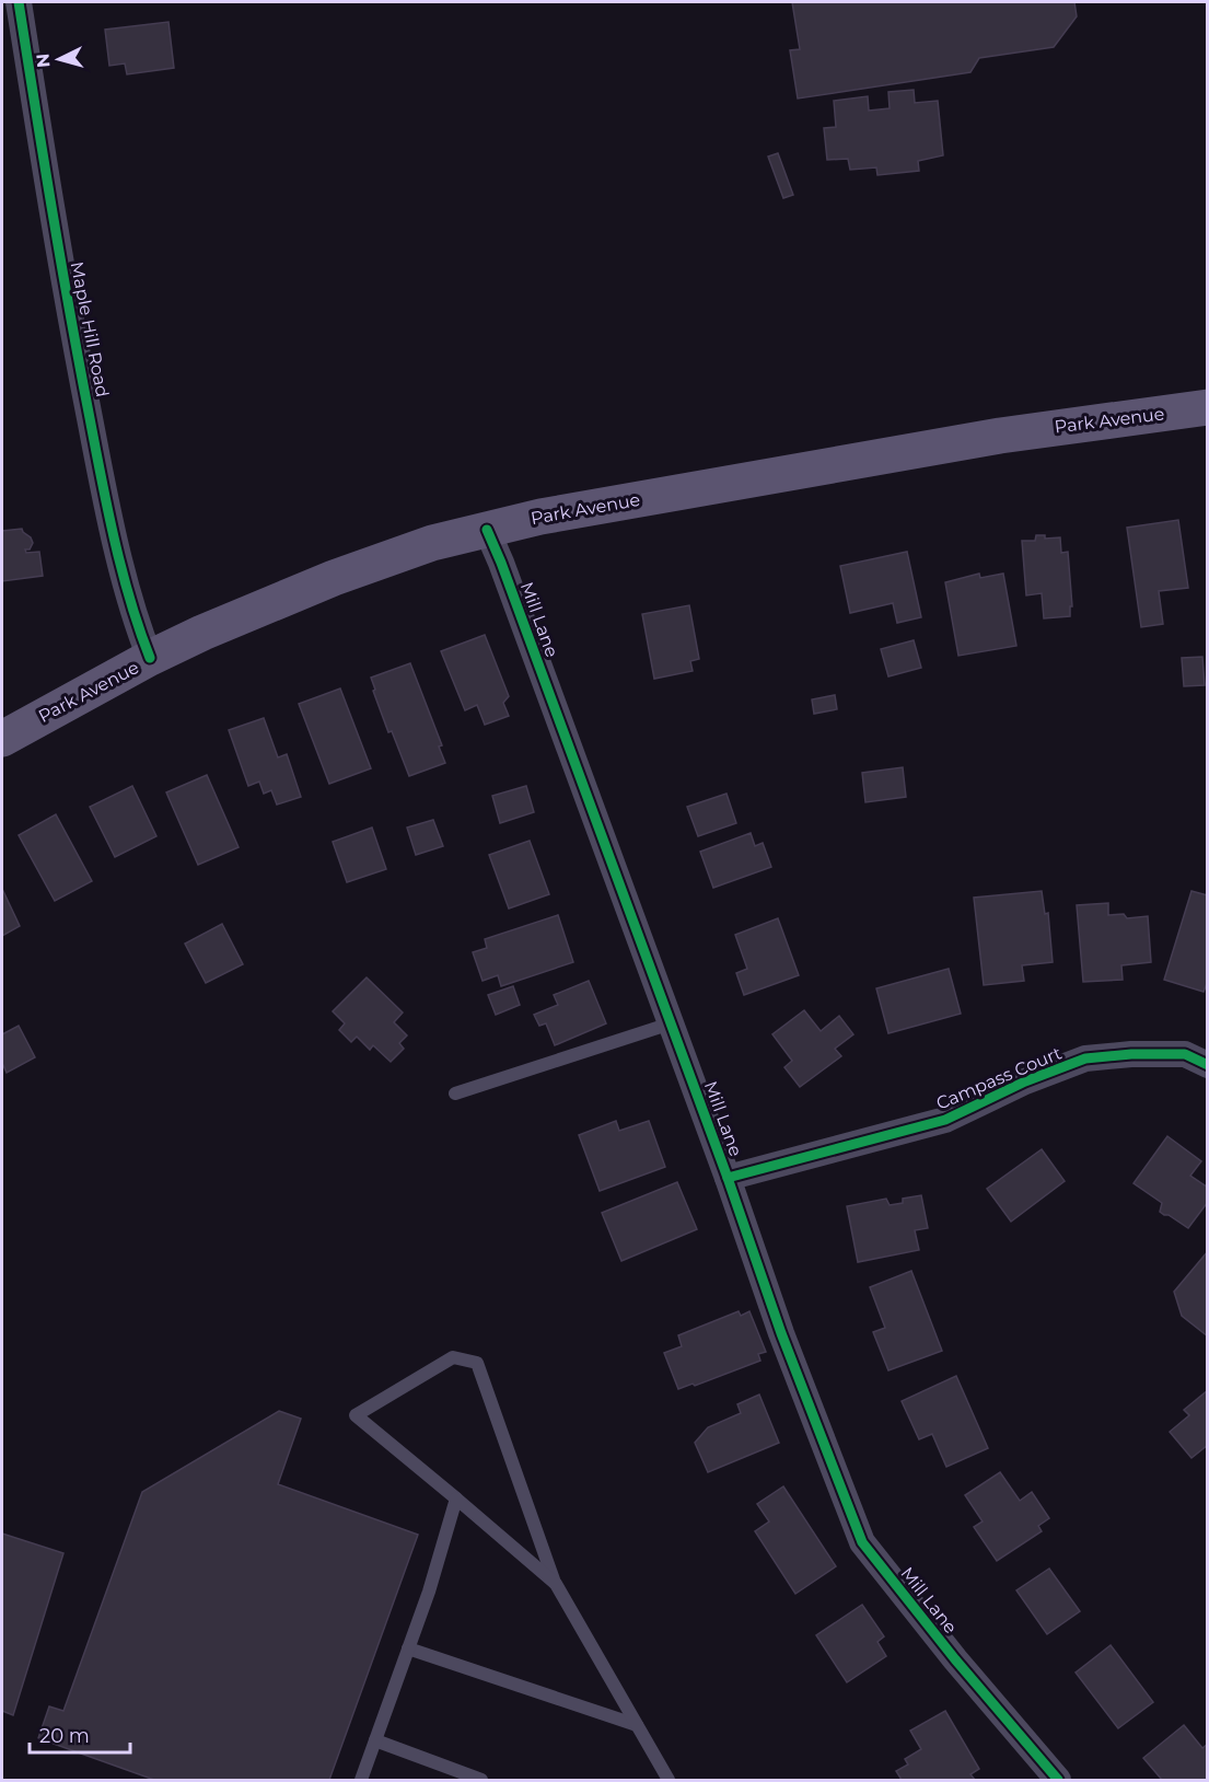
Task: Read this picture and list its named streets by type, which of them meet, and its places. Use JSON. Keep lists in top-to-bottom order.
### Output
{
  "streets": {
    "main road": ["Park Avenue"],
    "street": ["Maple Hill Road", "Mill Lane", "Campass Court"]
  },
  "crossings": [
    ["Maple Hill Road", "Park Avenue"],
    ["Park Avenue", "Mill Lane"],
    ["Mill Lane", "Campass Court"]
  ],
  "scale_bar": "20 m",
  "north": "left"
}
